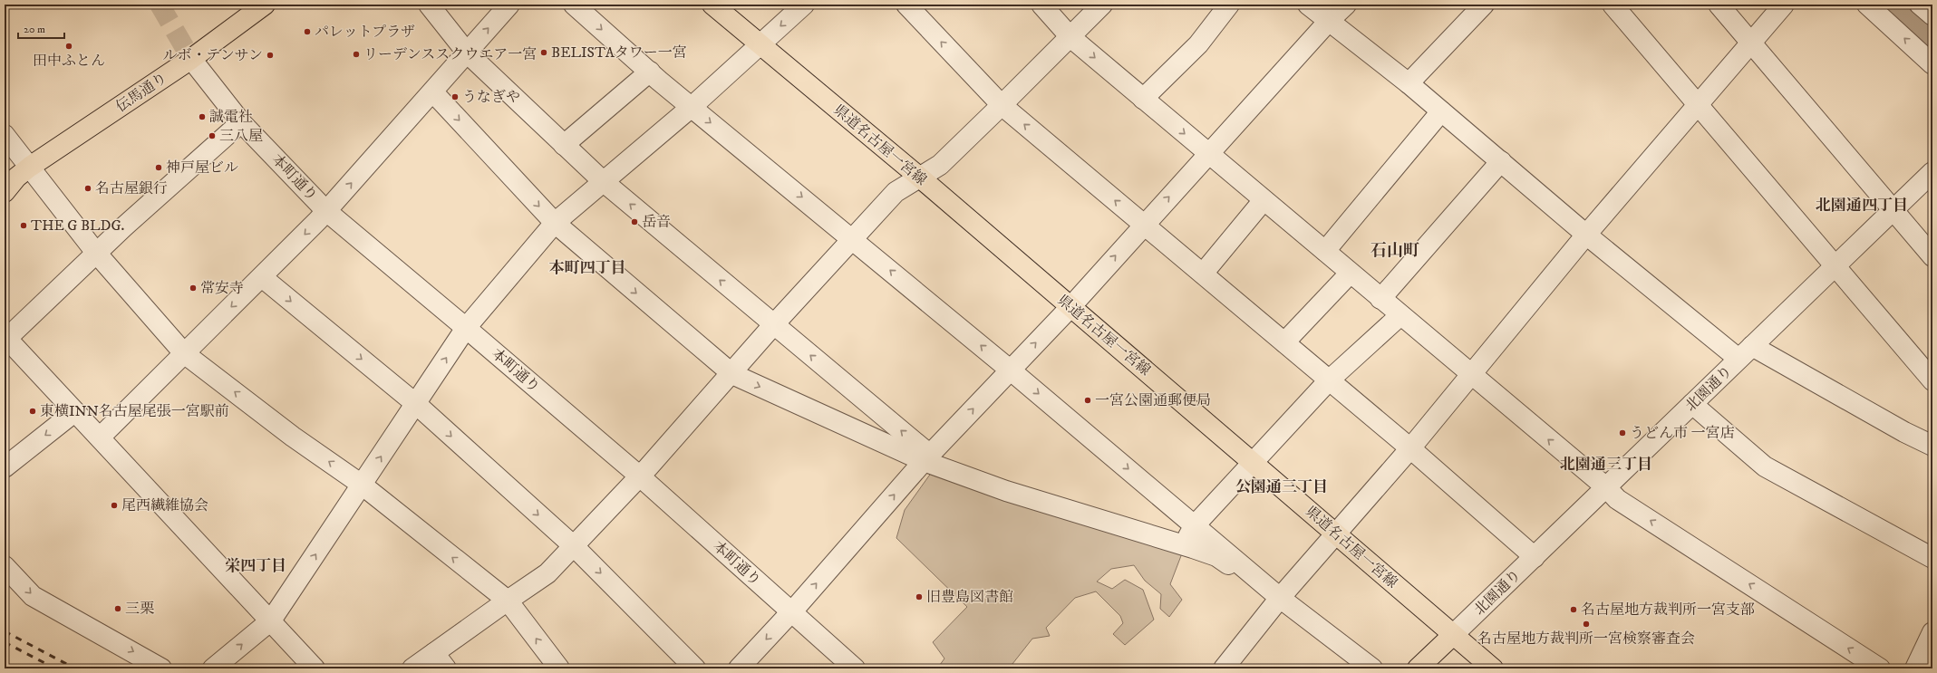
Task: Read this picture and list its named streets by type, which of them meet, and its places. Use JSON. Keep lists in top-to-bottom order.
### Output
{
  "streets": {
    "main road": ["伝馬通り", "県道名古屋一宮線"],
    "street": ["本町通り", "北園通り"]
  },
  "crossings": [
    ["伝馬通り", "本町通り"],
    ["県道名古屋一宮線", "北園通り"]
  ],
  "districts": [
    "北園通四丁目",
    "石山町",
    "本町四丁目",
    "北園通三丁目",
    "公園通三丁目",
    "栄四丁目"
  ],
  "places": [
    "パレットプラザ",
    "田中ふとん",
    "BELISTAタワー一宮",
    "リーデンススクウエア一宮",
    "ルボ・テンサン",
    "うなぎや",
    "誠電社",
    "三八屋",
    "神戸屋ビル",
    "名古屋銀行",
    "岳音",
    "THE G BLDG.",
    "常安寺",
    "一宮公園通郵便局",
    "東横INN名古屋尾張一宮駅前",
    "うどん市 一宮店",
    "尾西繊維協会",
    "旧豊島図書館",
    "三栗",
    "名古屋地方裁判所一宮支部",
    "名古屋地方裁判所一宮検察審査会"
  ],
  "scale_bar": "20 m"
}
